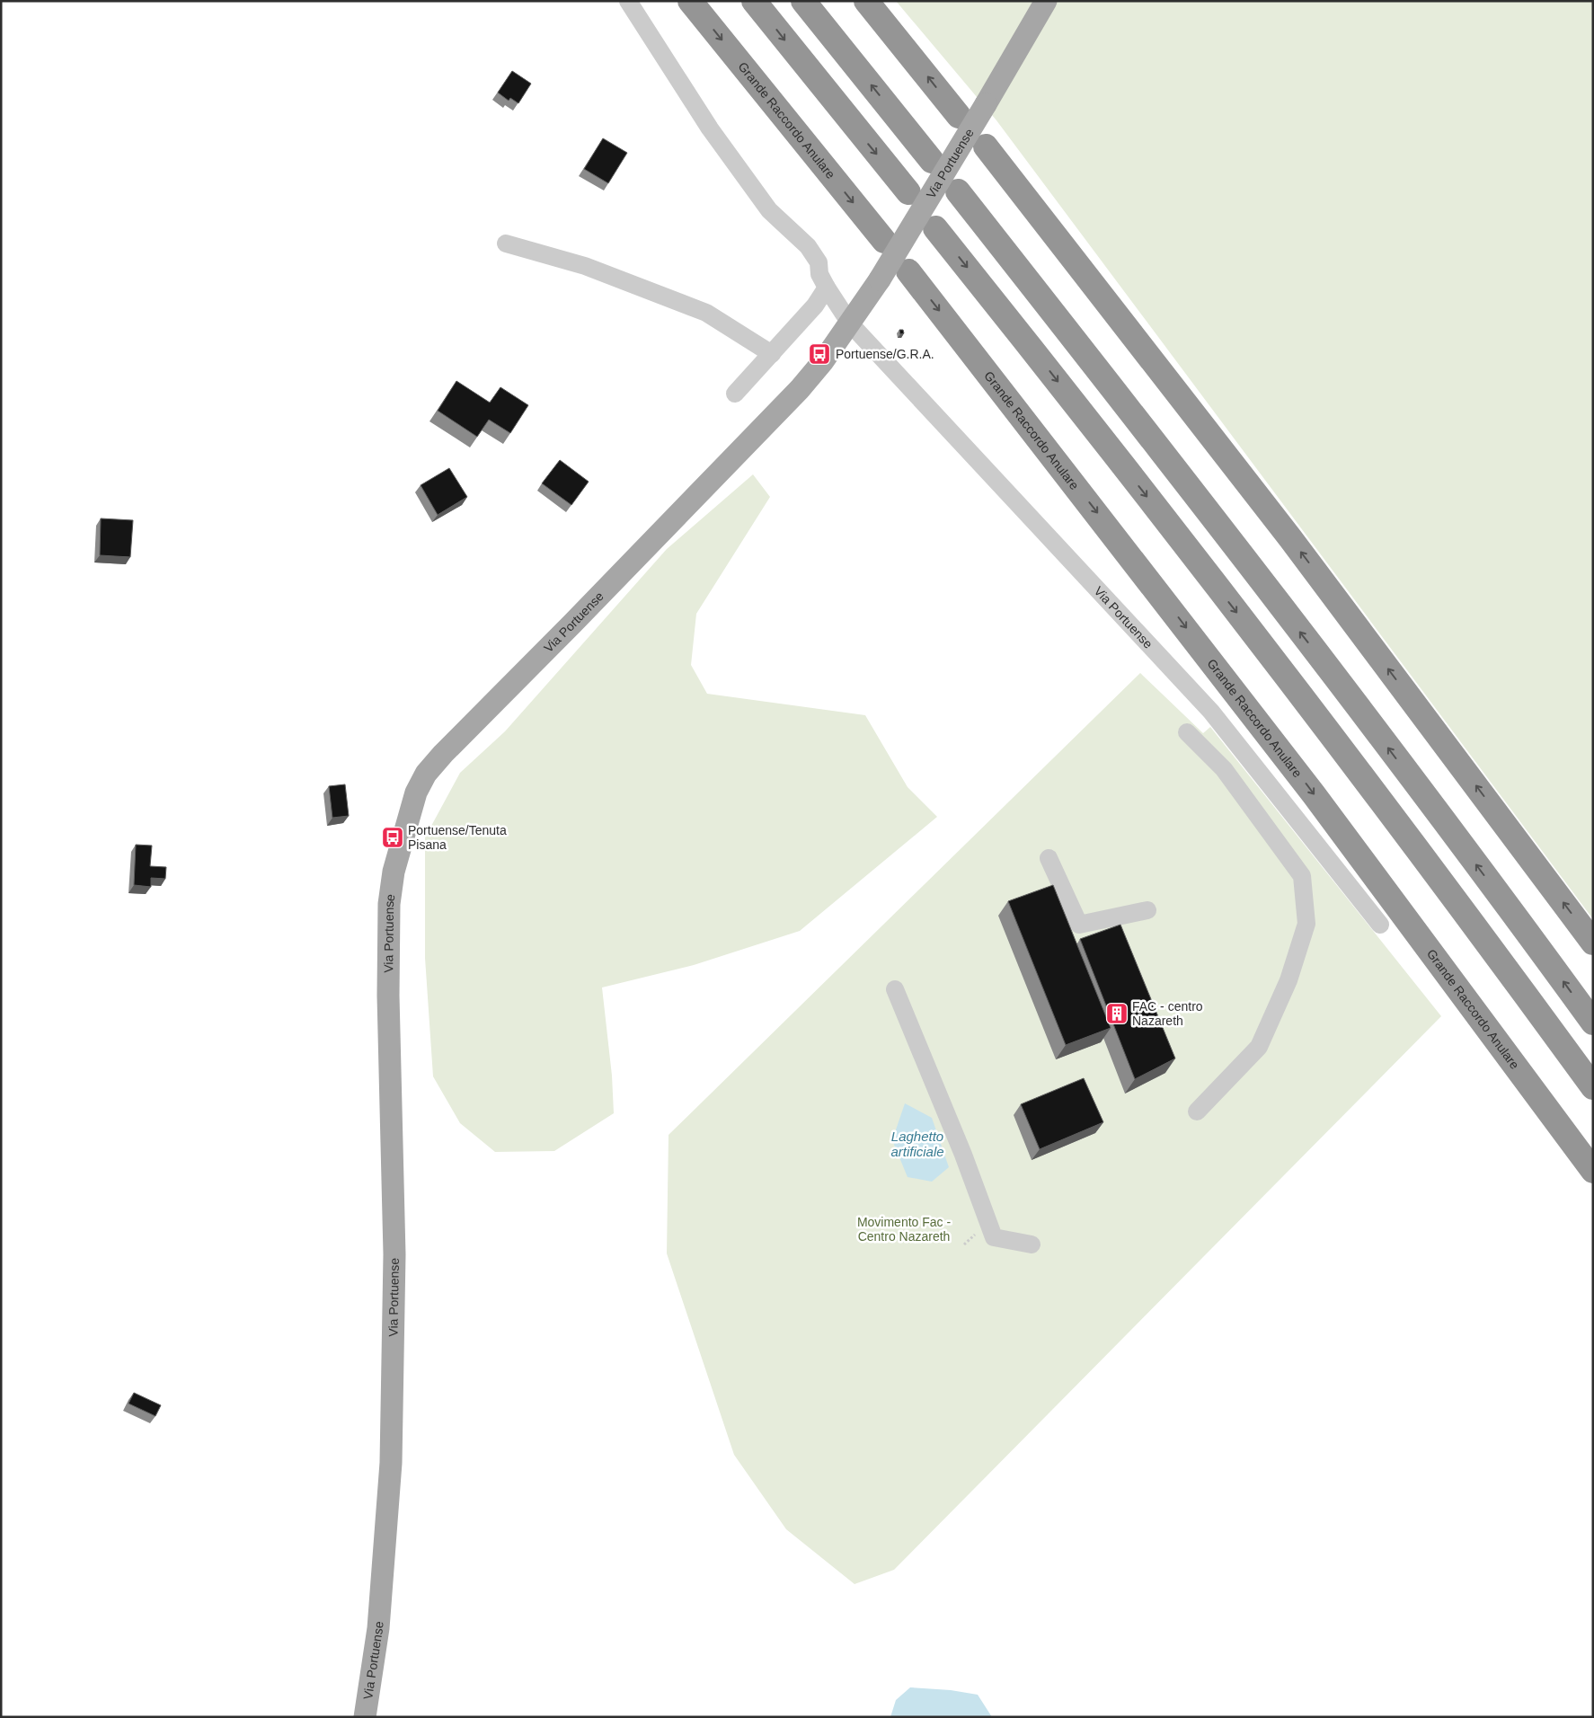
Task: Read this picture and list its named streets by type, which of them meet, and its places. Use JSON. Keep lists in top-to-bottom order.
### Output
{
  "streets": {
    "highway": ["Grande Raccordo Anulare"],
    "main road": ["Via Portuense"]
  },
  "water": ["Laghetto artificiale"],
  "parks": ["Movimento Fac - Centro Nazareth"],
  "places": {
    "bus stop": ["Portuense/G.R.A.", "Portuense/Tenuta Pisana"],
    "building": ["FAC - centro Nazareth"]
  }
}
